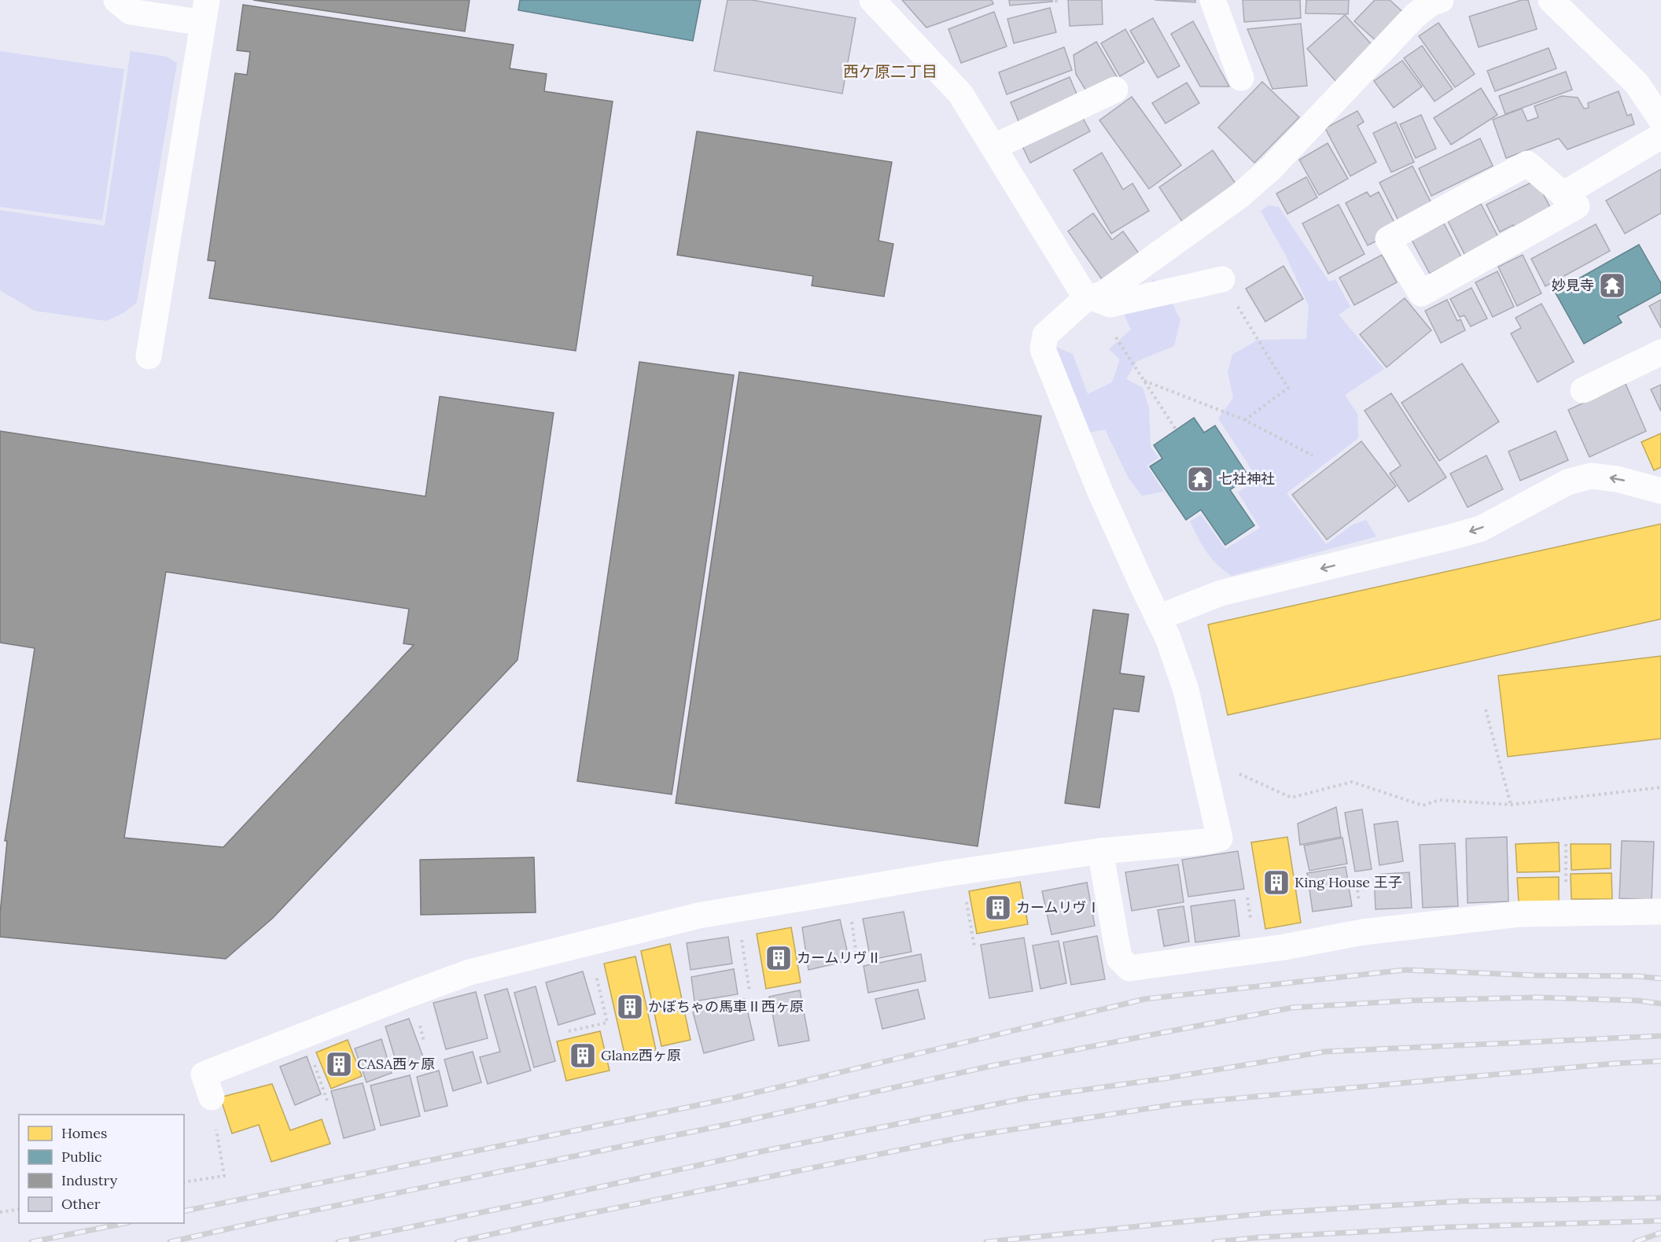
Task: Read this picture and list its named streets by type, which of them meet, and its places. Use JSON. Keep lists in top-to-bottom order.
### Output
{
  "districts": ["西ケ原二丁目"],
  "places": {
    "temple": ["妙見寺", "七社神社"],
    "building": [
      "King House 王子",
      "カームリヴⅠ",
      "カームリヴⅡ",
      "かぼちゃの馬車Ⅱ西ヶ原",
      "Glanz西ヶ原",
      "CASA西ヶ原"
    ]
  },
  "legend": [
    "Homes",
    "Public",
    "Industry",
    "Other"
  ]
}
